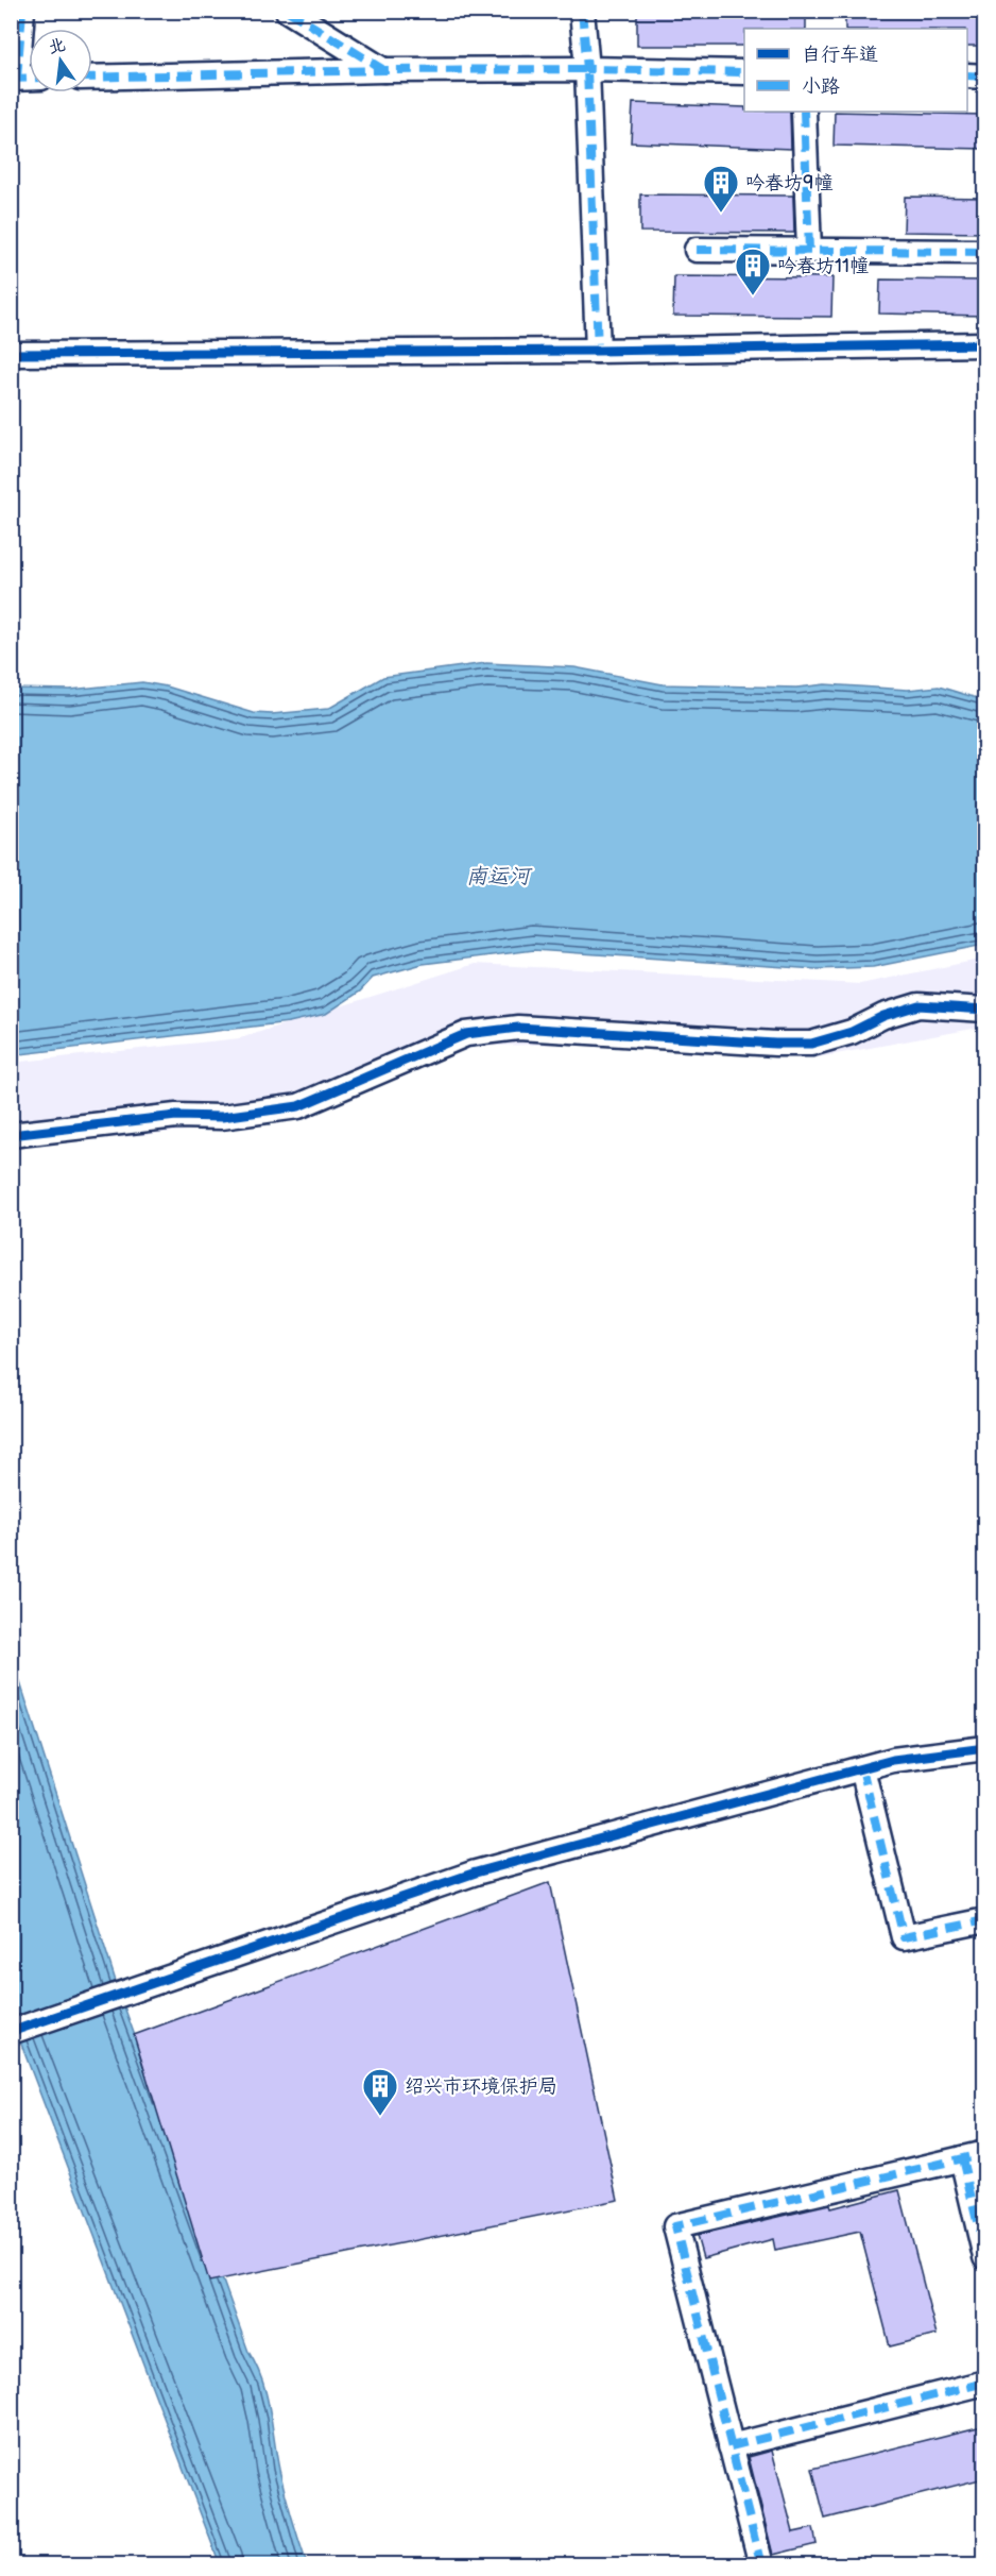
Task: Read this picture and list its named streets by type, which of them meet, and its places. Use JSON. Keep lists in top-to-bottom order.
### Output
{
  "water": ["南运河"],
  "places": {
    "building": ["吟春坊9幢", "吟春坊11幢", "绍兴市环境保护局"]
  },
  "legend": ["自行车道", "小路"],
  "north": "top"
}
